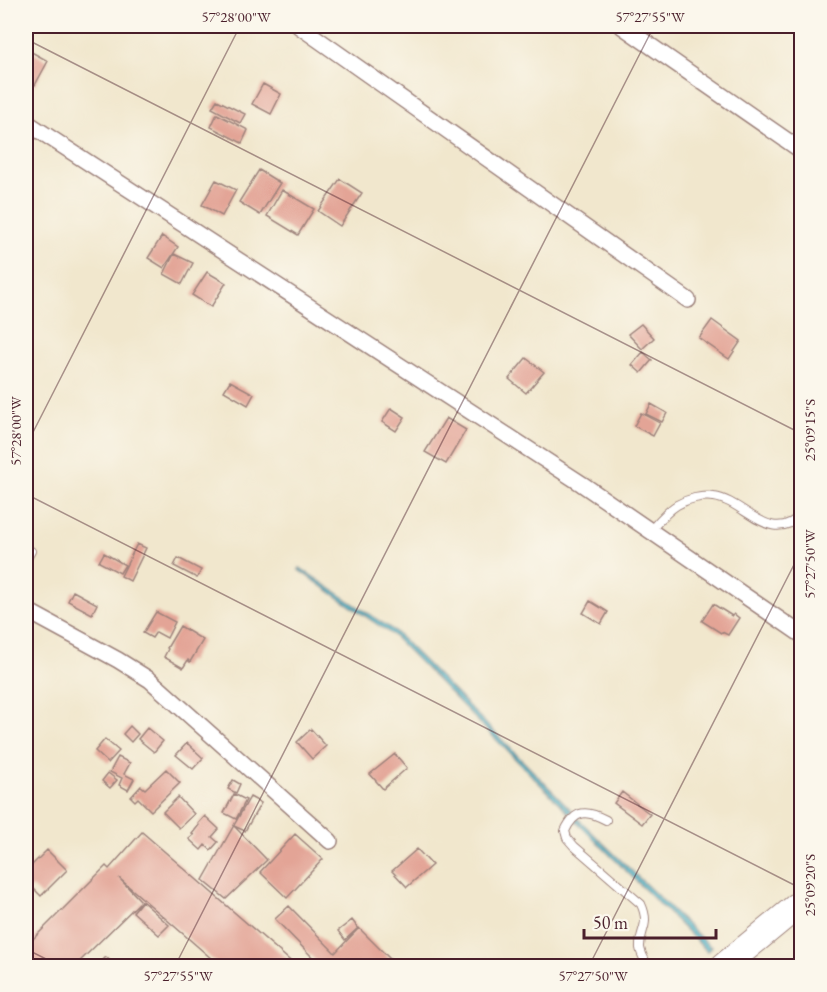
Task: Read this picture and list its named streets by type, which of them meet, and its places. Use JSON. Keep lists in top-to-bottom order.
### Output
{
  "scale_bar": "50 m",
  "coordinates": [
    "57°28'00\"W",
    "57°27'55\"W",
    "25°09'15\"S",
    "57°27'50\"W",
    "25°09'20\"S"
  ]
}
